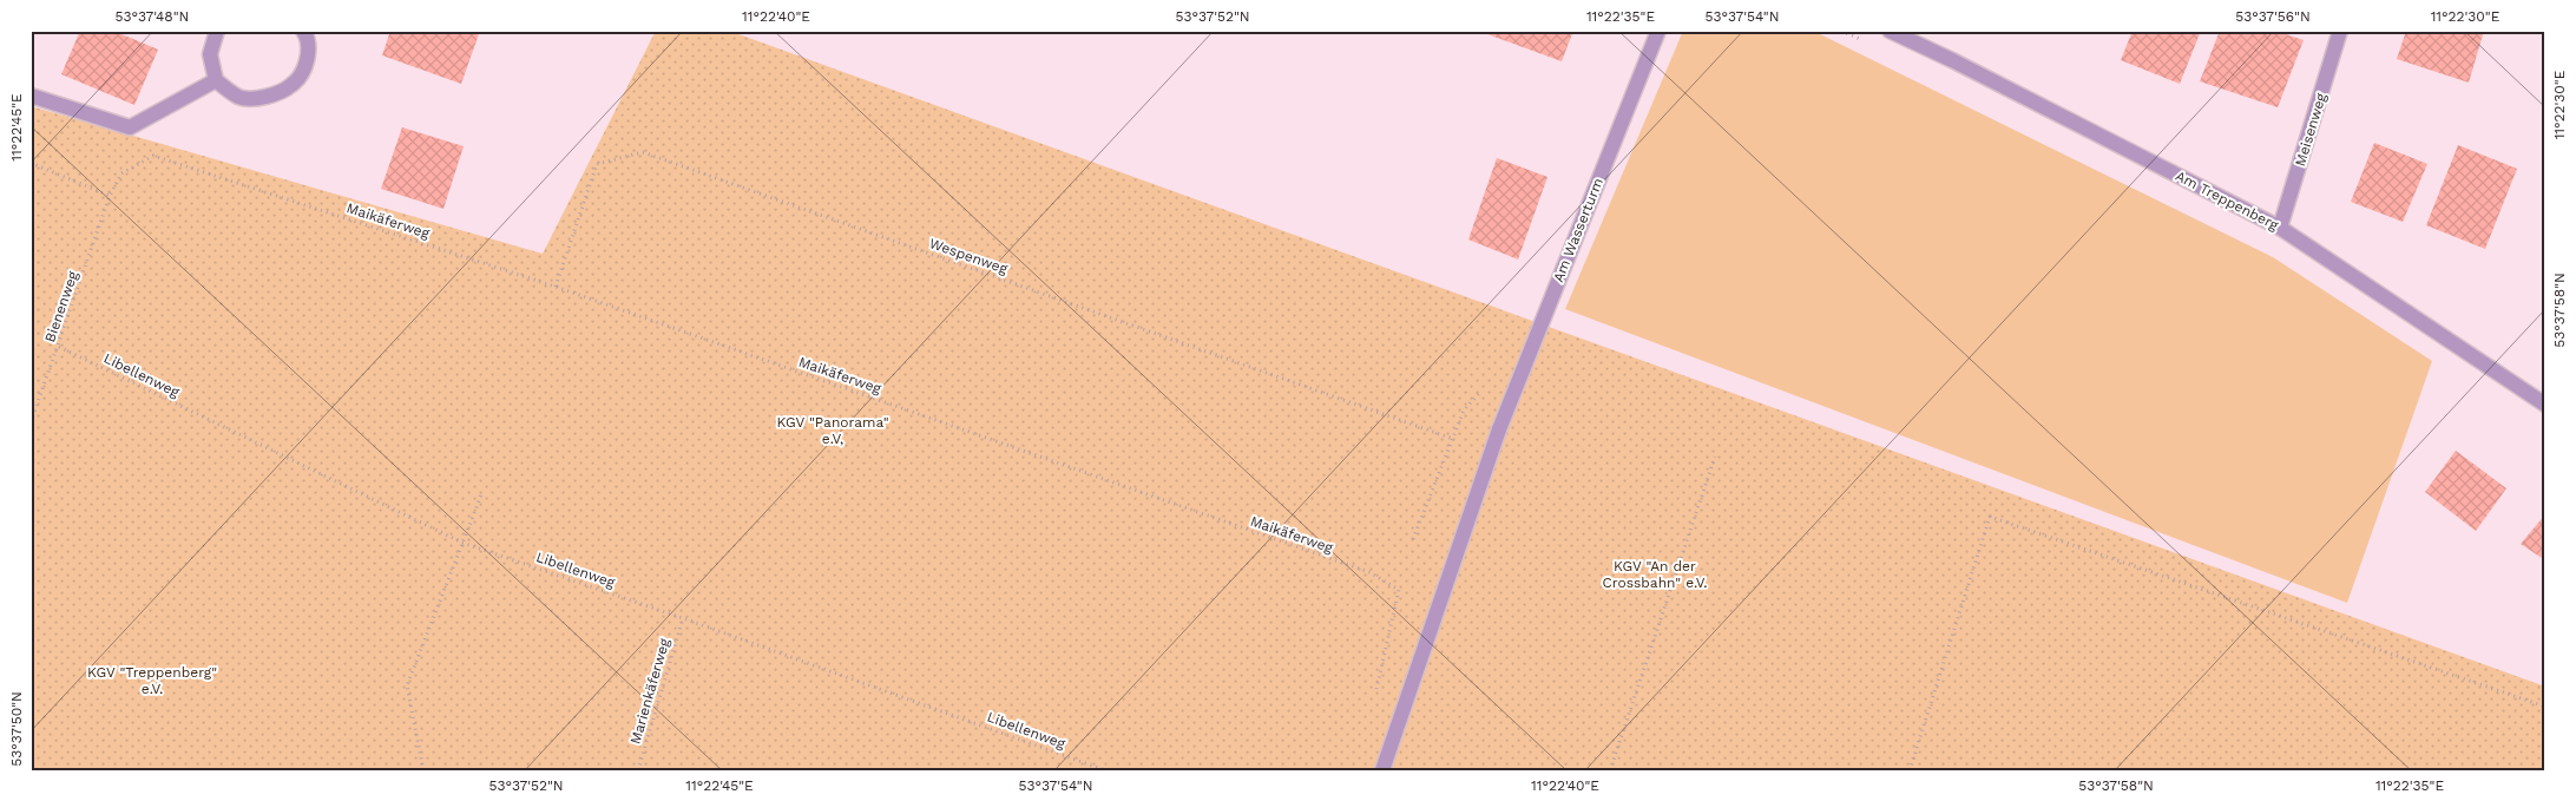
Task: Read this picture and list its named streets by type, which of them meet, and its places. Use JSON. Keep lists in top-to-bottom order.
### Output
{
  "streets": {
    "street": ["Meisenweg", "Am Treppenberg", "Am Wasserturm"],
    "path": [
      "Maikäferweg",
      "Wespenweg",
      "Bienenweg",
      "Libellenweg",
      "Marienkäferweg"
    ]
  },
  "crossings": [
    ["Meisenweg", "Am Treppenberg"],
    ["Maikäferweg", "Wespenweg"],
    ["Maikäferweg", "Bienenweg"],
    ["Bienenweg", "Libellenweg"],
    ["Libellenweg", "Marienkäferweg"]
  ],
  "parks": ["KGV \"Panorama\" e.V,", "KGV \"An der Crossbahn\" e.V.", "KGV \"Treppenberg\" e.V."],
  "coordinates": [
    "53°37'48\"N",
    "11°22'40\"E",
    "53°37'52\"N",
    "11°22'35\"E",
    "53°37'54\"N",
    "53°37'56\"N",
    "11°22'30\"E",
    "11°22'45\"E",
    "53°37'58\"N",
    "53°37'50\"N"
  ]
}
